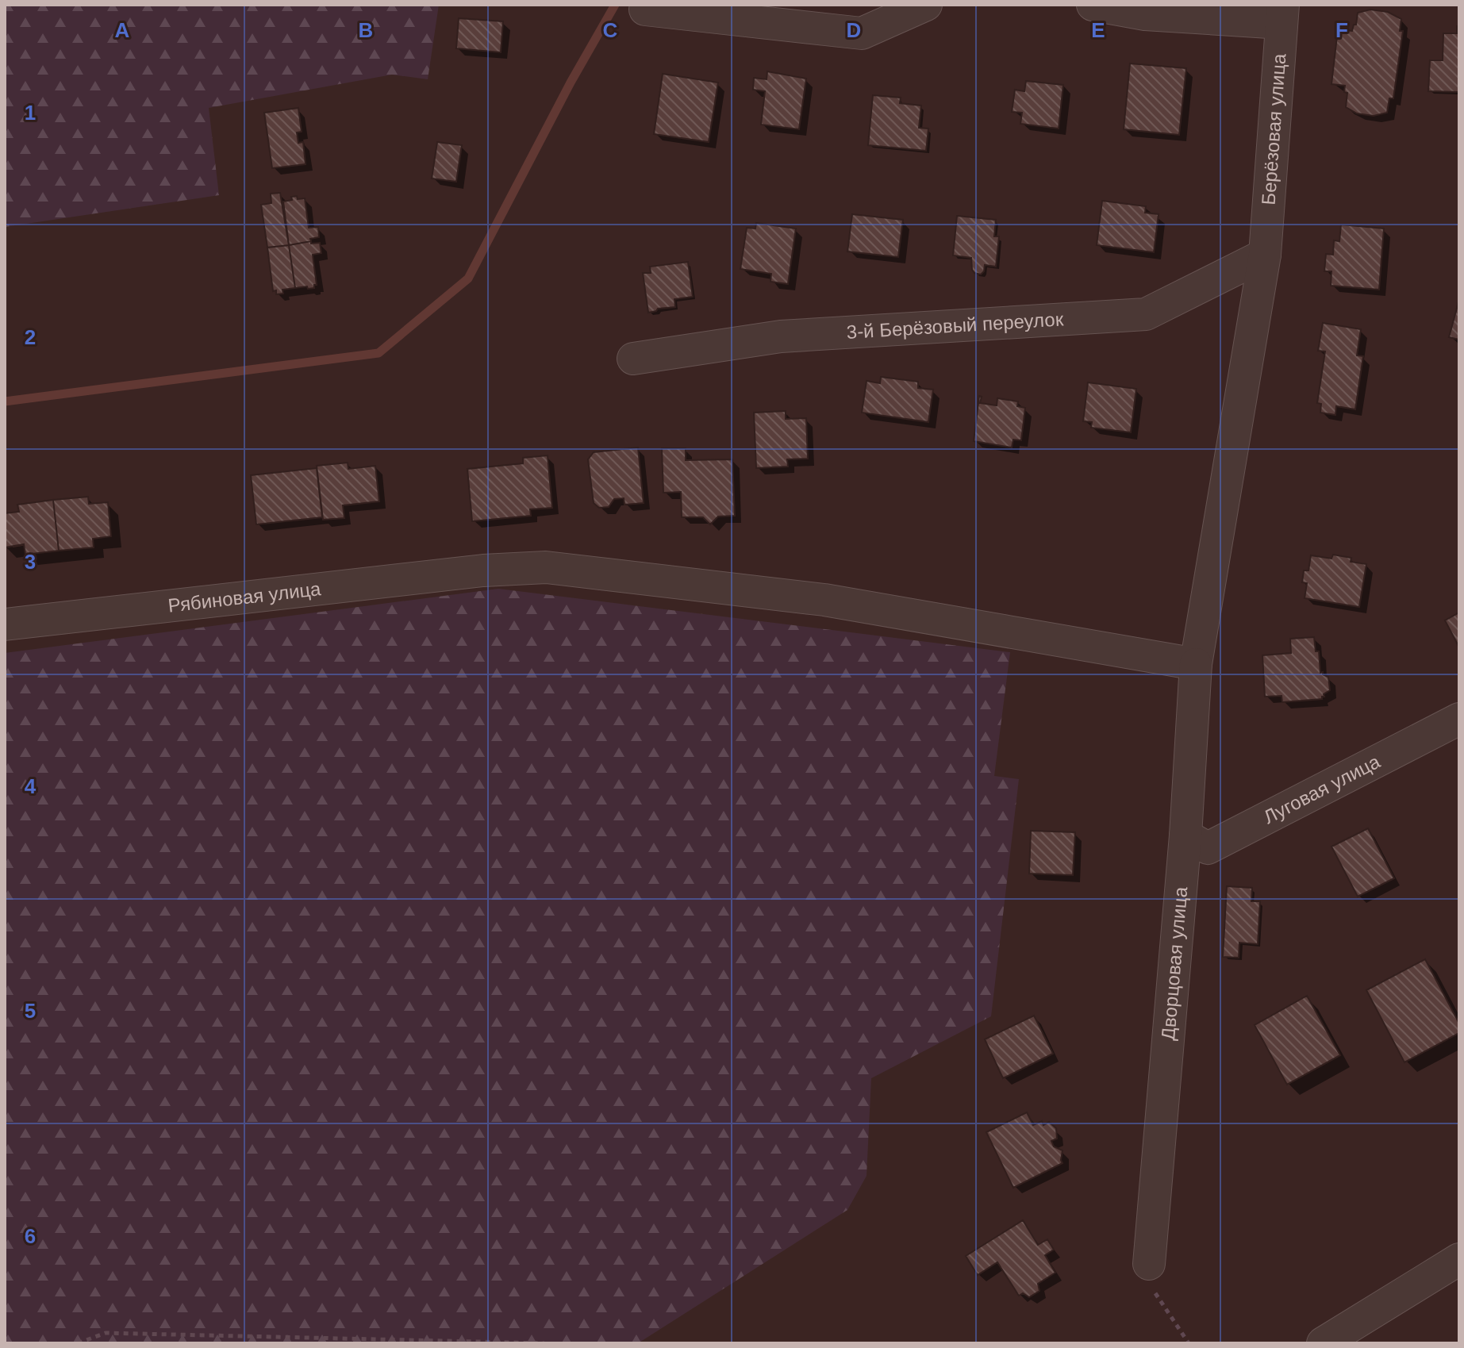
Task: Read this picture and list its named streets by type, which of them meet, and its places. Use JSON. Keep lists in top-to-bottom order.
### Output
{
  "streets": {
    "street": [
      "Берёзовая улица",
      "3-й Берёзовый переулок",
      "Рябиновая улица",
      "Луговая улица",
      "Дворцовая улица"
    ]
  },
  "crossings": [
    ["Берёзовая улица", "3-й Берёзовый переулок"],
    ["Берёзовая улица", "Рябиновая улица"],
    ["Берёзовая улица", "Дворцовая улица"],
    ["Рябиновая улица", "Дворцовая улица"],
    ["Луговая улица", "Дворцовая улица"]
  ],
  "grid": {
    "columns": [
      "A",
      "B",
      "C",
      "D",
      "E",
      "F"
    ],
    "rows": [
      "1",
      "2",
      "3",
      "4",
      "5",
      "6"
    ]
  }
}
